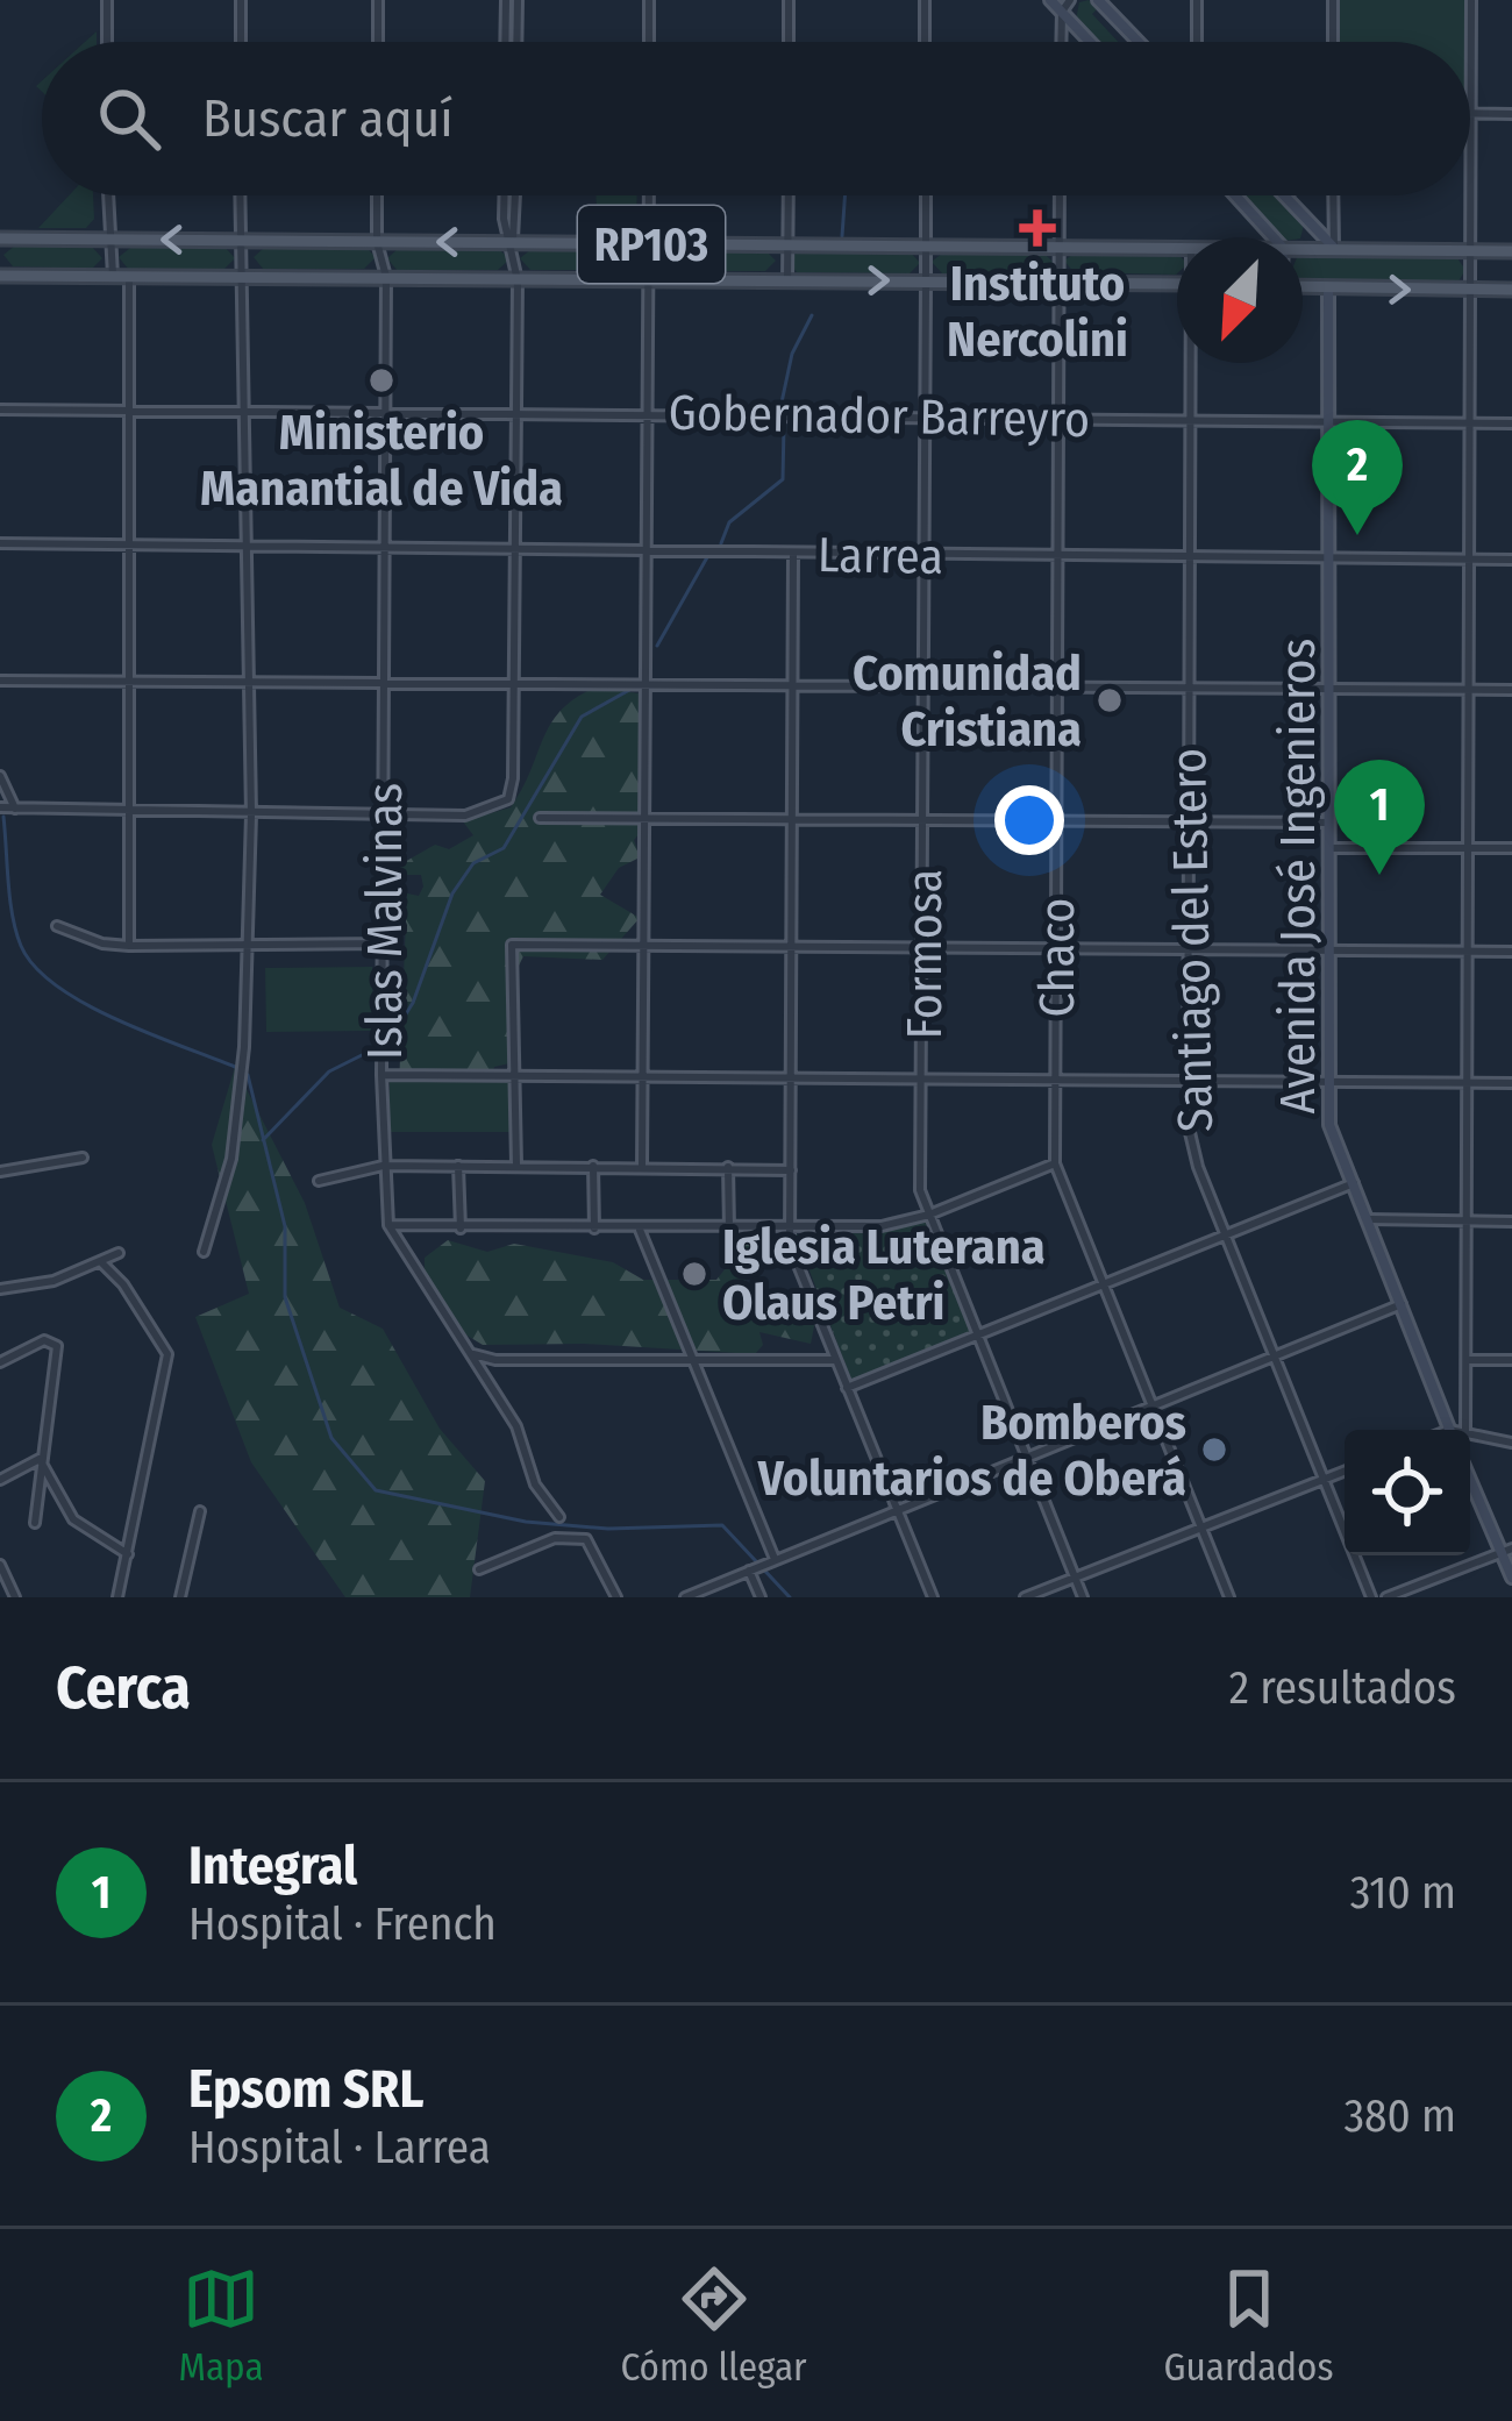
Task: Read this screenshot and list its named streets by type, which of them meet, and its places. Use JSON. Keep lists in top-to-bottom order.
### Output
{
  "streets": {
    "main road": ["RP103", "Avenida José Ingenieros"],
    "street": [
      "Gobernador Barreyro",
      "Larrea",
      "Islas Malvinas",
      "Santiago del Estero",
      "Formosa",
      "Chaco"
    ]
  },
  "crossings": [
    ["RP103", "Islas Malvinas"],
    ["RP103", "Formosa"],
    ["RP103", "Chaco"],
    ["Gobernador Barreyro", "Avenida José Ingenieros"],
    ["Gobernador Barreyro", "Islas Malvinas"],
    ["Gobernador Barreyro", "Santiago del Estero"],
    ["Gobernador Barreyro", "Formosa"],
    ["Gobernador Barreyro", "Chaco"],
    ["Larrea", "Avenida José Ingenieros"],
    ["Larrea", "Islas Malvinas"],
    ["Larrea", "Santiago del Estero"],
    ["Larrea", "Formosa"],
    ["Larrea", "Chaco"]
  ],
  "places": {
    "health": ["Instituto Nercolini"],
    "other": [
      "Ministerio Manantial de Vida",
      "Comunidad Cristiana",
      "Iglesia Luterana Olaus Petri",
      "Bomberos Voluntarios de Oberá"
    ]
  },
  "north": "bottom left",
  "page": {
    "search": "Buscar aquí",
    "pins": ["2", "1"],
    "heading": ["Cerca", "2 resultados"],
    "list": [
      {
        "mark": "1",
        "name": "Integral",
        "note": "Hospital · French",
        "value": "310 m"
      },
      {
        "mark": "2",
        "name": "Epsom SRL",
        "note": "Hospital · Larrea",
        "value": "380 m"
      }
    ],
    "nav": ["Mapa", "Cómo llegar", "Guardados"]
  }
}
